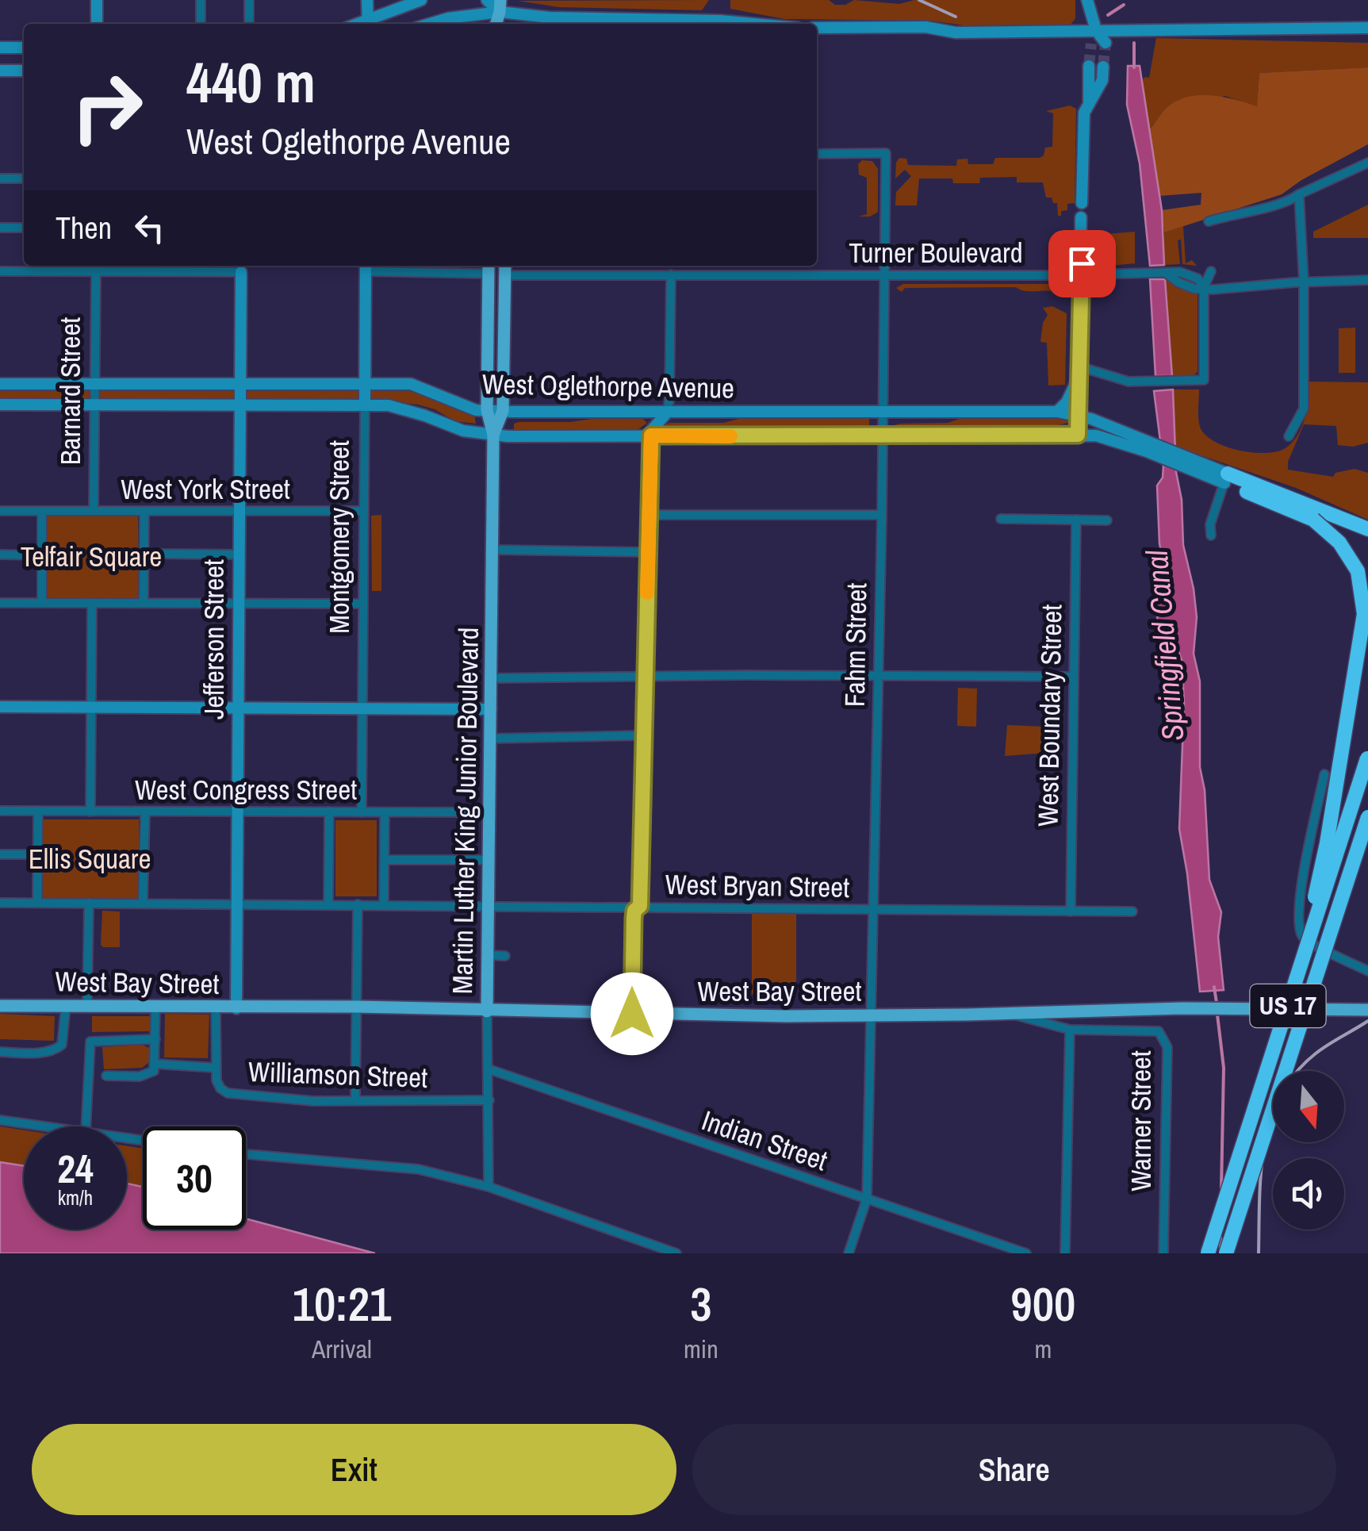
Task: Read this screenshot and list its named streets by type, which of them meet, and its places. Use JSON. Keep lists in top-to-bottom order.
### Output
{
  "streets": {
    "highway": ["US 17"],
    "main road": [
      "West Oglethorpe Avenue",
      "Montgomery Street",
      "Jefferson Street",
      "Martin Luther King Junior Boulevard",
      "West Bay Street"
    ],
    "street": [
      "Turner Boulevard",
      "Barnard Street",
      "West York Street",
      "Fahm Street",
      "West Boundary Street",
      "West Congress Street",
      "West Bryan Street",
      "Williamson Street",
      "Warner Street",
      "Indian Street"
    ]
  },
  "crossings": [
    ["Turner Boulevard", "Fahm Street"],
    ["Turner Boulevard", "Martin Luther King Junior Boulevard"],
    ["West Oglethorpe Avenue", "Barnard Street"],
    ["West Oglethorpe Avenue", "Montgomery Street"],
    ["West Oglethorpe Avenue", "Jefferson Street"],
    ["West Oglethorpe Avenue", "Fahm Street"],
    ["West Oglethorpe Avenue", "Martin Luther King Junior Boulevard"],
    ["Barnard Street", "West York Street"],
    ["West York Street", "Montgomery Street"],
    ["West York Street", "Jefferson Street"],
    ["Montgomery Street", "West Congress Street"],
    ["Jefferson Street", "West Congress Street"],
    ["Jefferson Street", "West Bryan Street"],
    ["Jefferson Street", "West Bay Street"],
    ["Fahm Street", "West Bryan Street"],
    ["Fahm Street", "West Bay Street"],
    ["Fahm Street", "Indian Street"],
    ["West Boundary Street", "West Bryan Street"],
    ["West Congress Street", "Martin Luther King Junior Boulevard"],
    ["Martin Luther King Junior Boulevard", "West Bryan Street"],
    ["Martin Luther King Junior Boulevard", "West Bay Street"],
    ["Martin Luther King Junior Boulevard", "Williamson Street"],
    ["Martin Luther King Junior Boulevard", "Indian Street"],
    ["West Bay Street", "Williamson Street"]
  ],
  "water": ["Springfield Canal"],
  "parks": ["Telfair Square", "Ellis Square"],
  "north": "bottom",
  "page": {
    "turn": ["440 m", "West Oglethorpe Avenue"],
    "then": "Then",
    "speed": "24 km/h",
    "limit": "30",
    "eta": [
      "10:21",
      "Arrival",
      "3",
      "min",
      "900",
      "m"
    ],
    "buttons": ["Exit", "Share"]
  }
}
